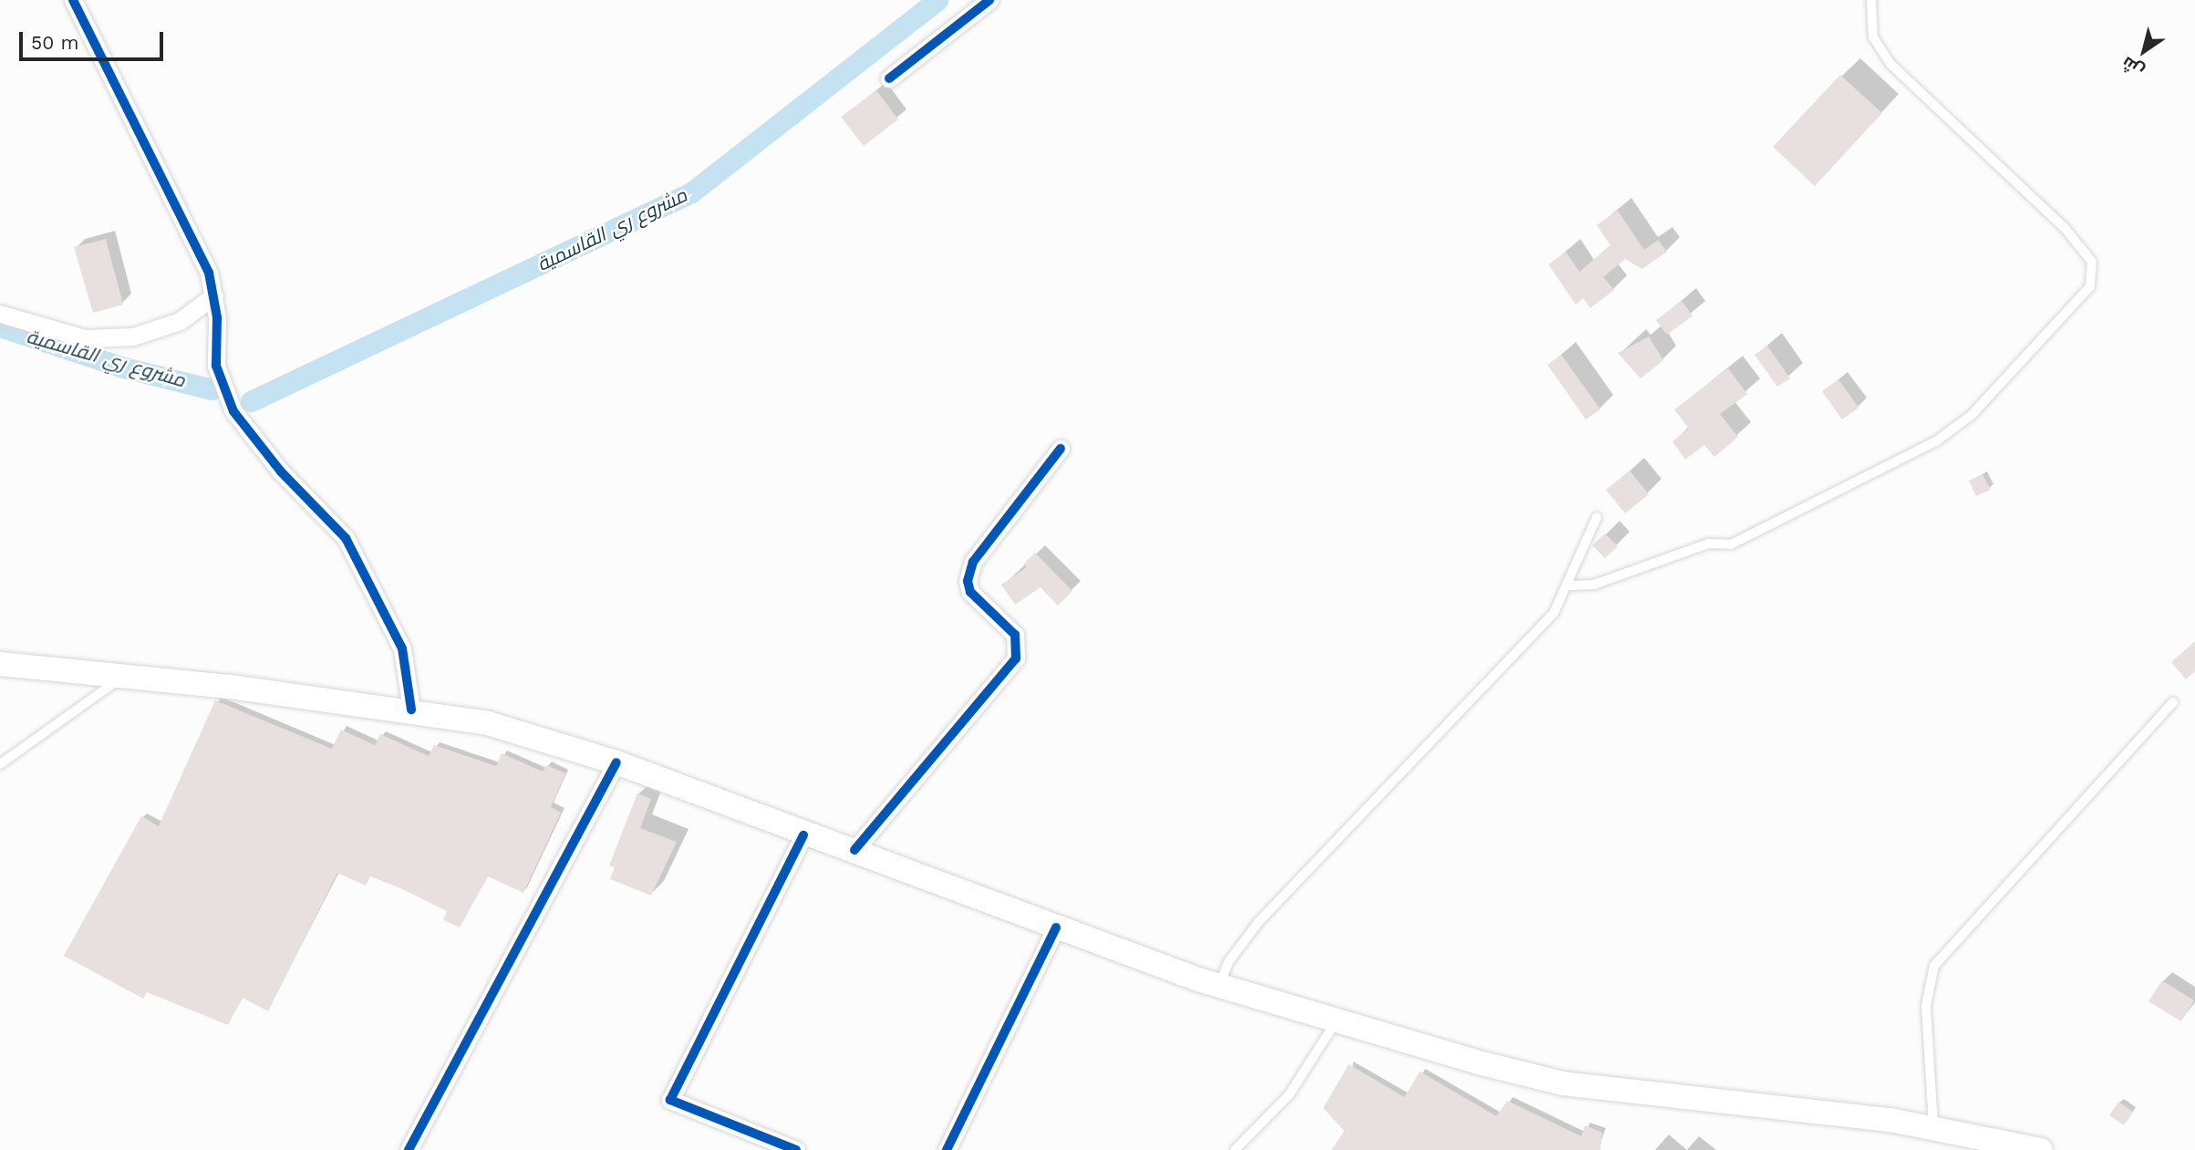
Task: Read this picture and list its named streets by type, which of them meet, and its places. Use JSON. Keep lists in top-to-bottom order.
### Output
{
  "water": ["مشروع ري القاسمية"],
  "scale_bar": "50 m",
  "north": "bottom left"
}
